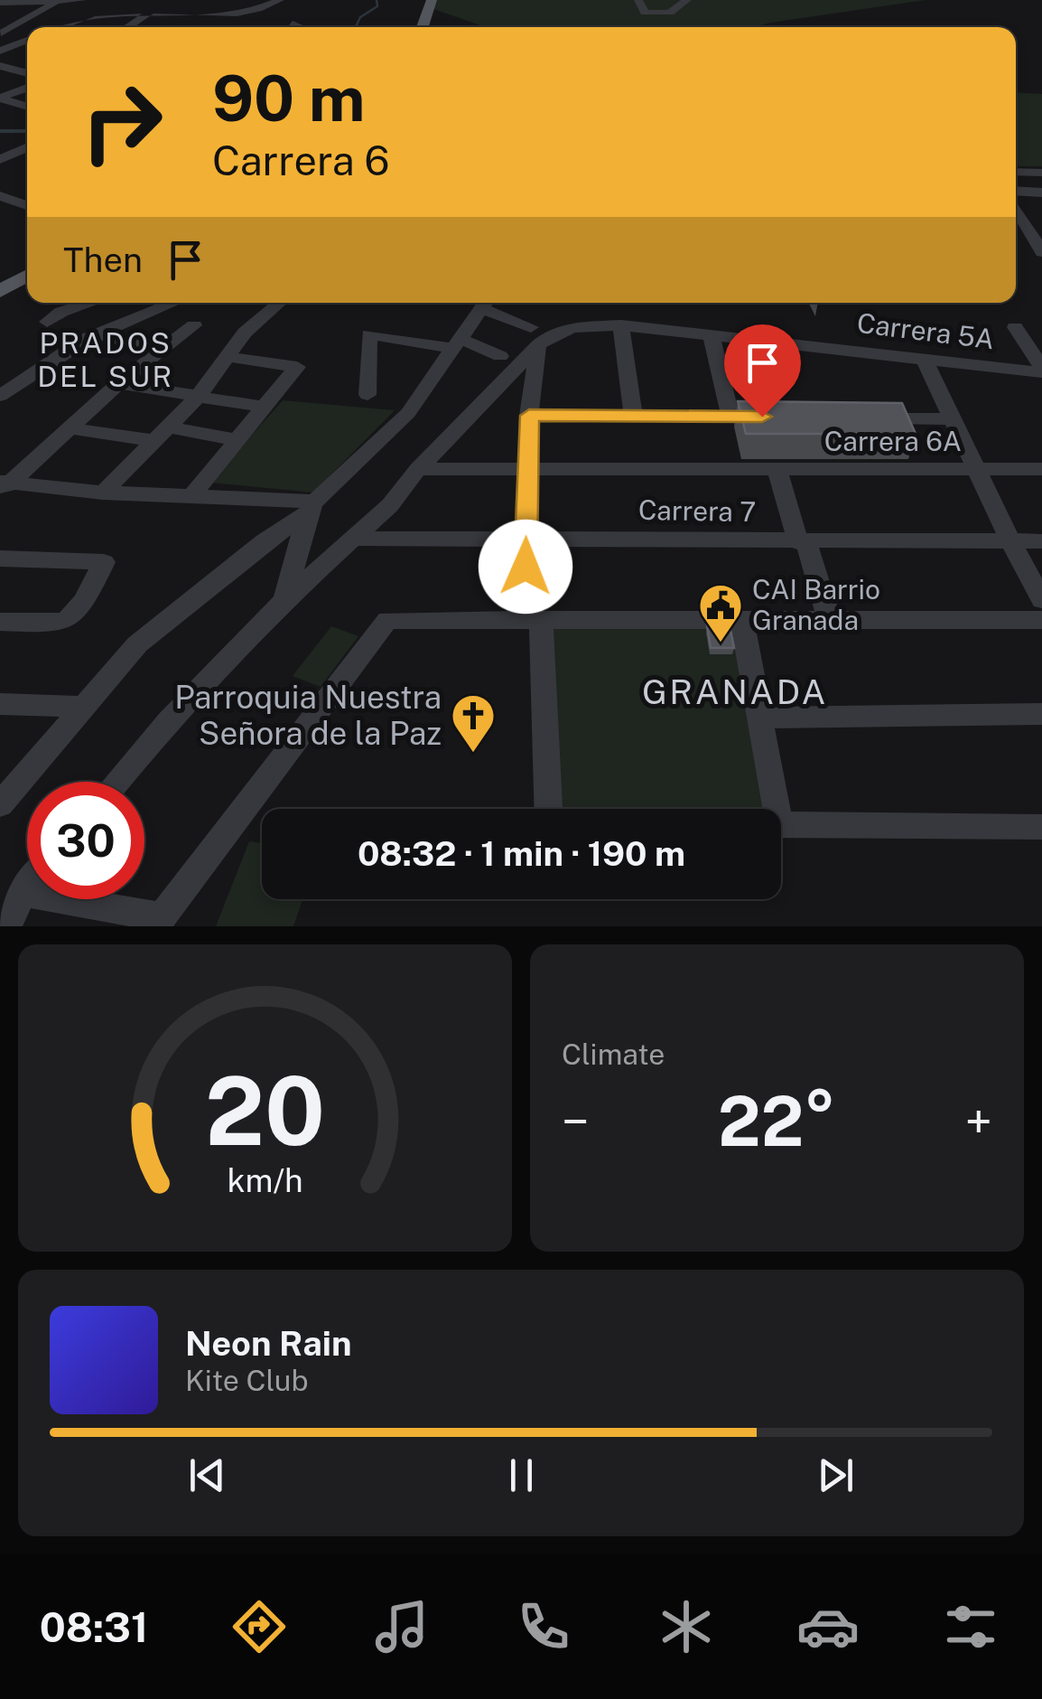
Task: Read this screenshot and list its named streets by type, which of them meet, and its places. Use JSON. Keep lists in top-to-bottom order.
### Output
{
  "streets": {
    "street": ["Carrera 5A", "Carrera 6A", "Carrera 7"]
  },
  "districts": ["PRADOS DEL SUR", "GRANADA"],
  "places": {
    "public building": ["CAI Barrio Granada"],
    "church": ["Parroquia Nuestra Señora de la Paz"]
  },
  "page": {
    "turn": ["90 m", "Carrera 6"],
    "then": "Then",
    "limit": "30",
    "trip": "08:32 · 1 min · 190 m",
    "tile": "Climate",
    "heat": ["−", "22°", "+"],
    "song": ["Neon Rain", "Kite Club"],
    "tabs": "08:31",
    "gauge": ["20", "km/h"]
  }
}
